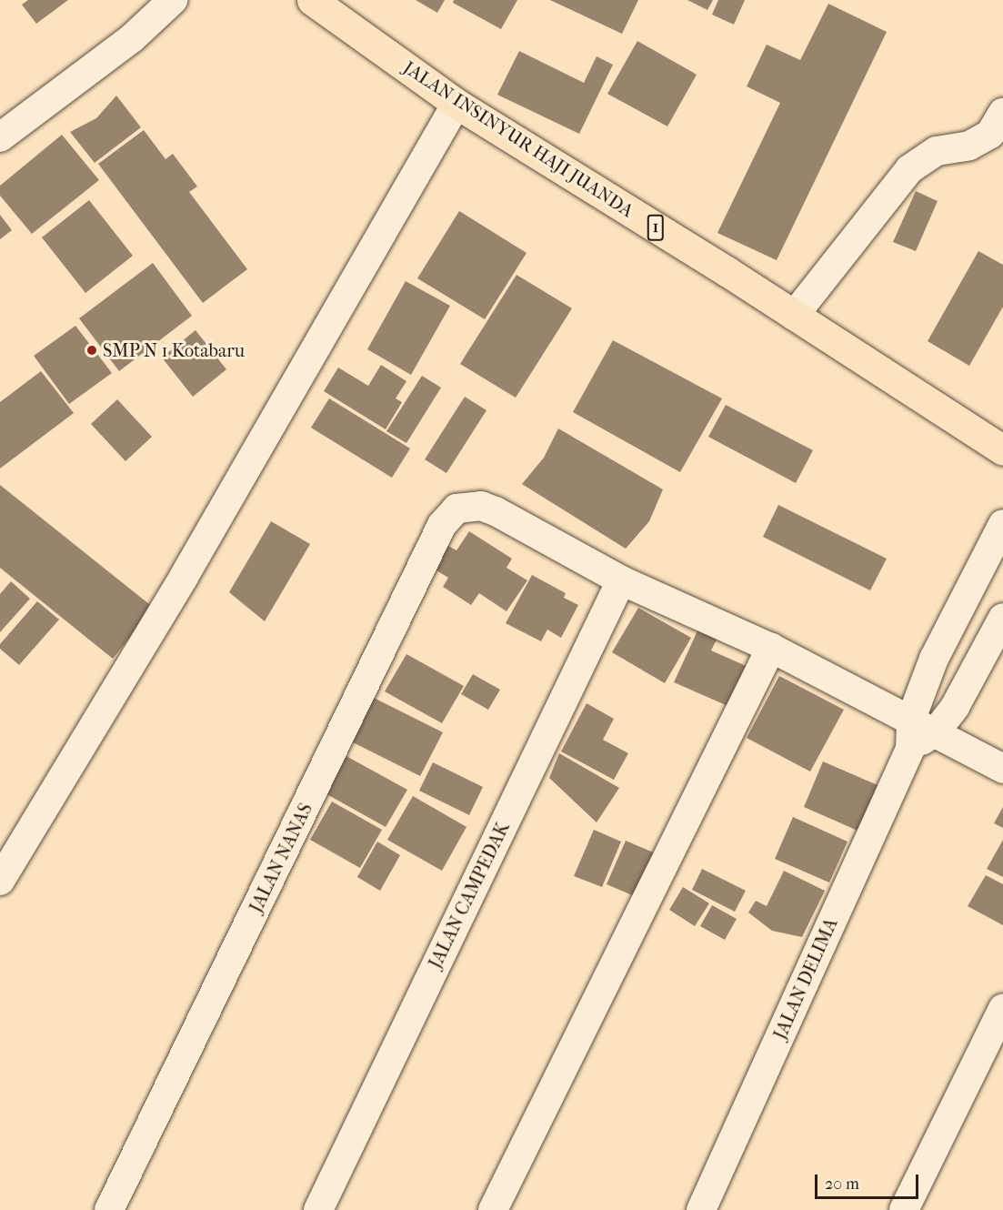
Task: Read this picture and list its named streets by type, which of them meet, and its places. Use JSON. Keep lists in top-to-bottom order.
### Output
{
  "streets": {
    "highway": ["JALAN INSINYUR HAJI JUANDA", "1"],
    "street": ["JALAN NANAS", "JALAN CAMPEDAK", "JALAN DELIMA"]
  },
  "crossings": [
    ["JALAN NANAS", "JALAN CAMPEDAK"]
  ],
  "places": ["SMP N 1 Kotabaru"],
  "scale_bar": "20 m"
}
